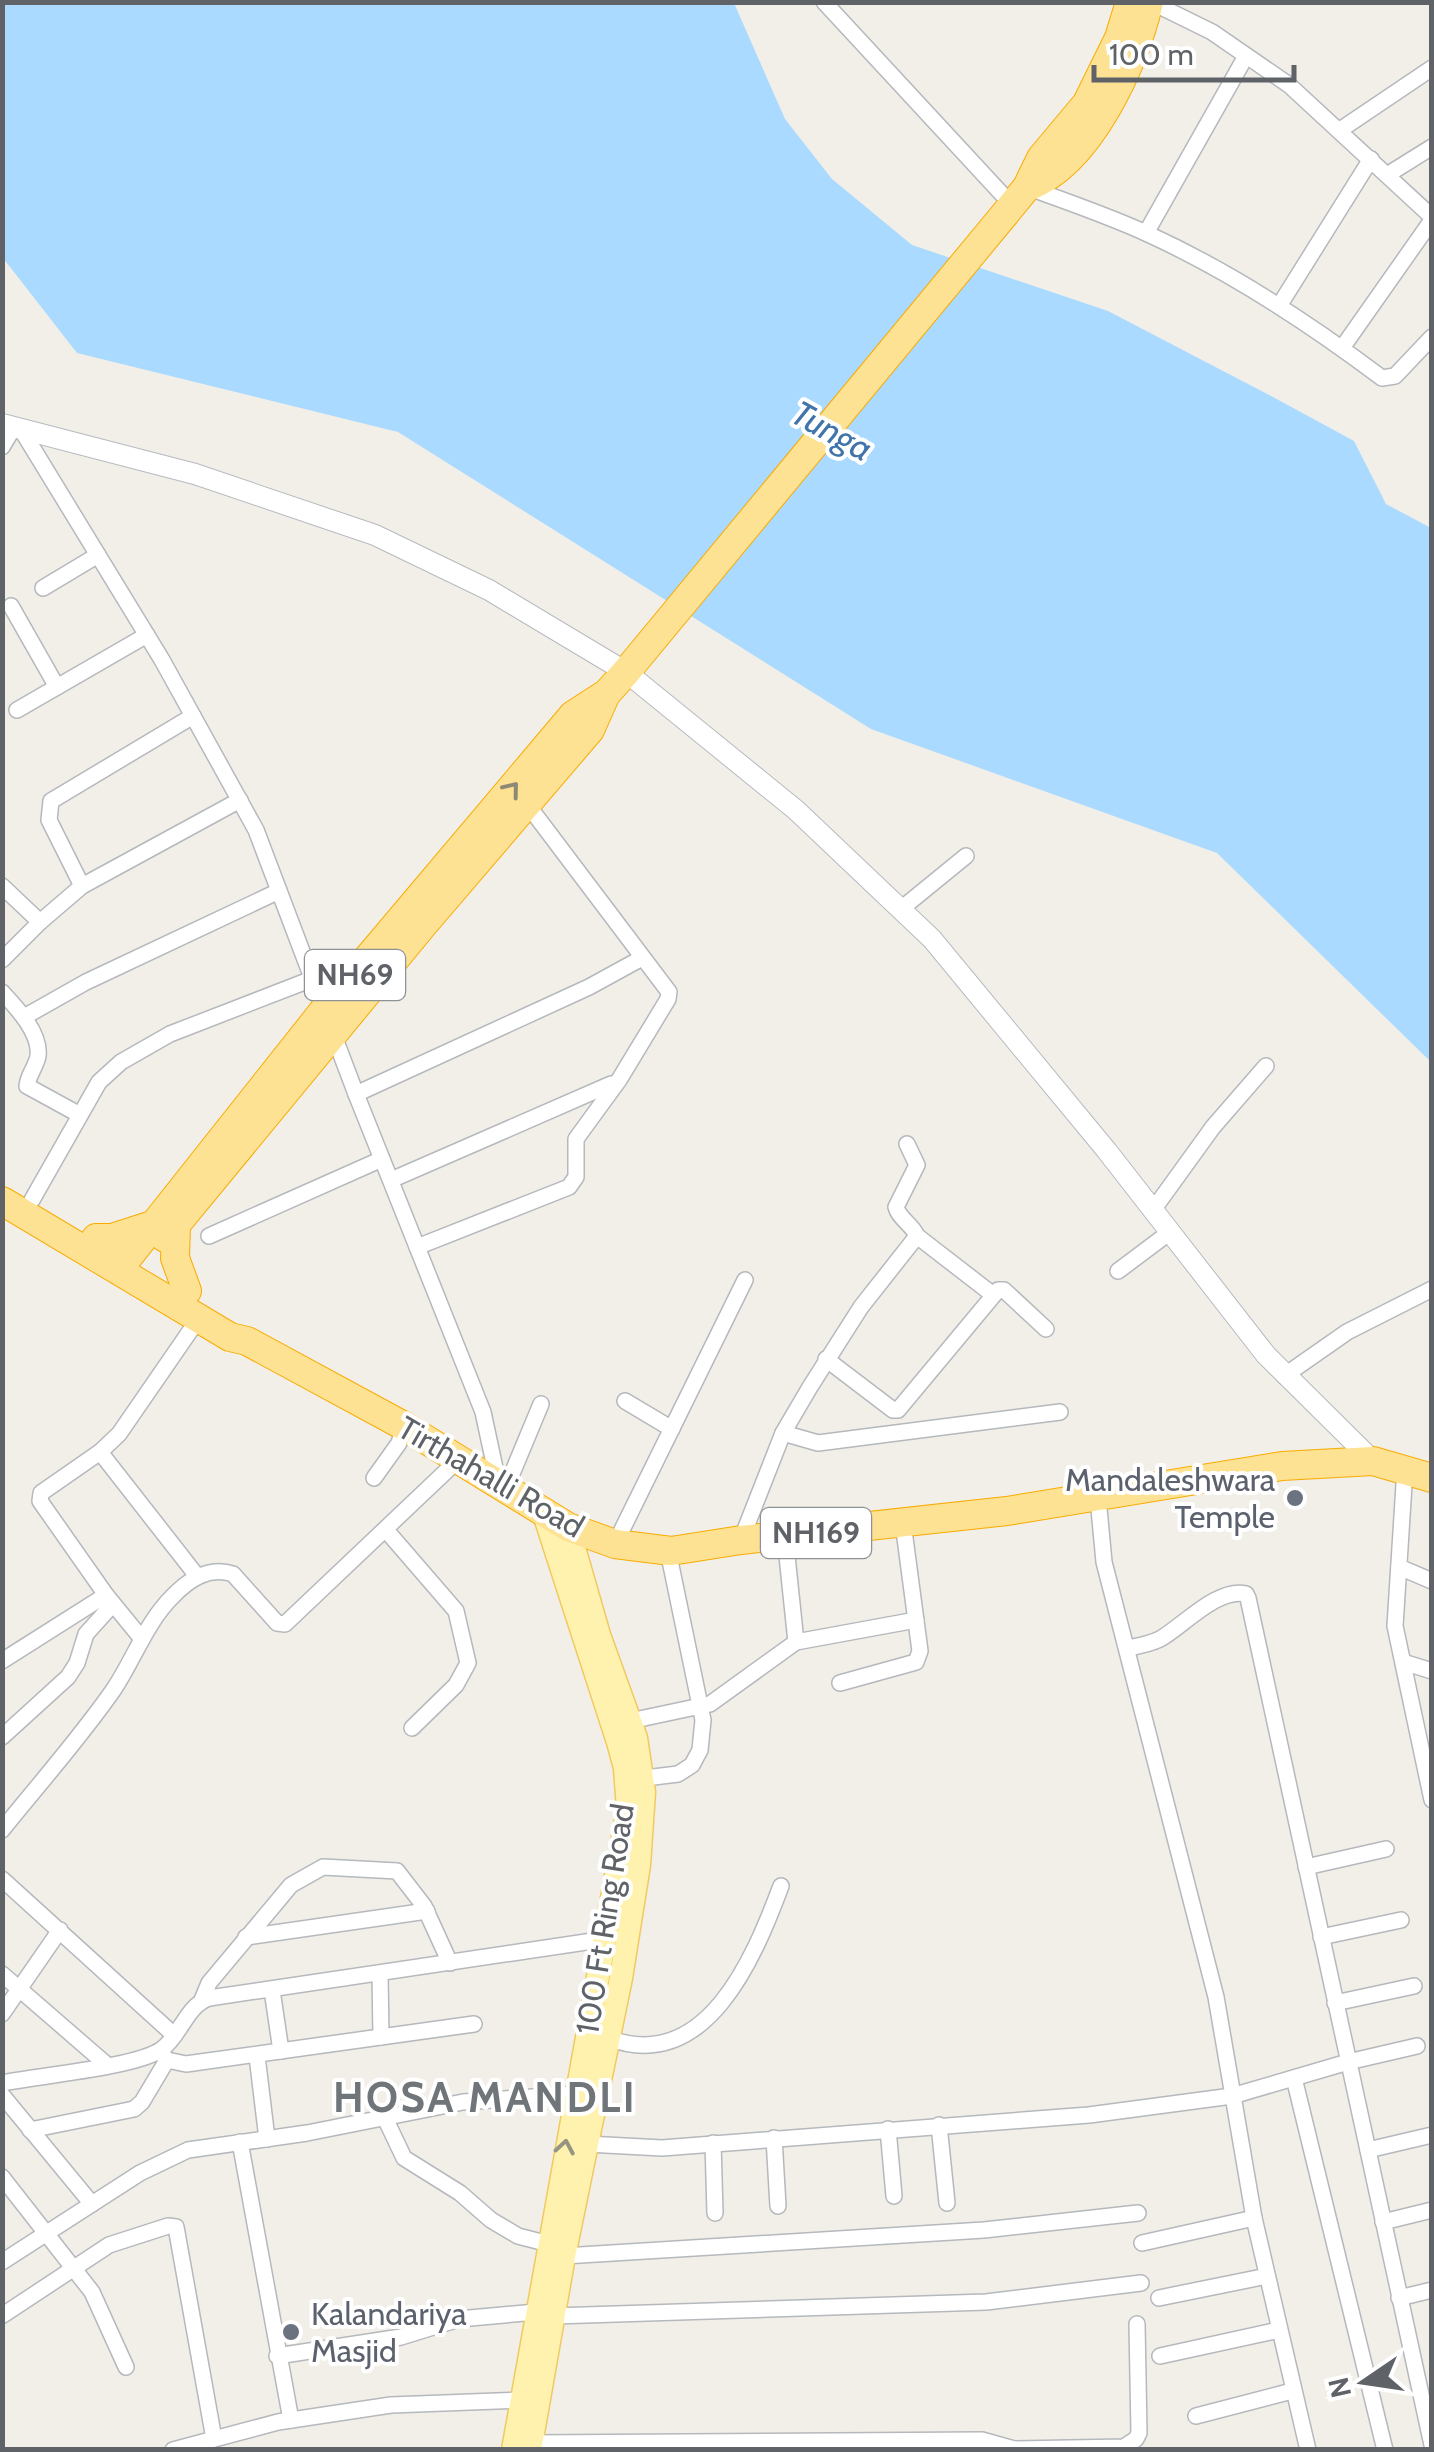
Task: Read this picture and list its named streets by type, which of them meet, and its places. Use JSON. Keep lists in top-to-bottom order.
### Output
{
  "streets": {
    "highway": ["NH69", "Tirthahalli Road", "NH169"],
    "main road": ["100 Ft Ring Road"]
  },
  "crossings": [
    ["NH69", "Tirthahalli Road"],
    ["NH69", "NH169"],
    ["Tirthahalli Road", "NH169"],
    ["Tirthahalli Road", "100 Ft Ring Road"]
  ],
  "districts": ["HOSA MANDLI"],
  "water": ["Tunga"],
  "places": ["Mandaleshwara Temple", "Kalandariya Masjid"],
  "scale_bar": "100 m",
  "north": "left"
}
